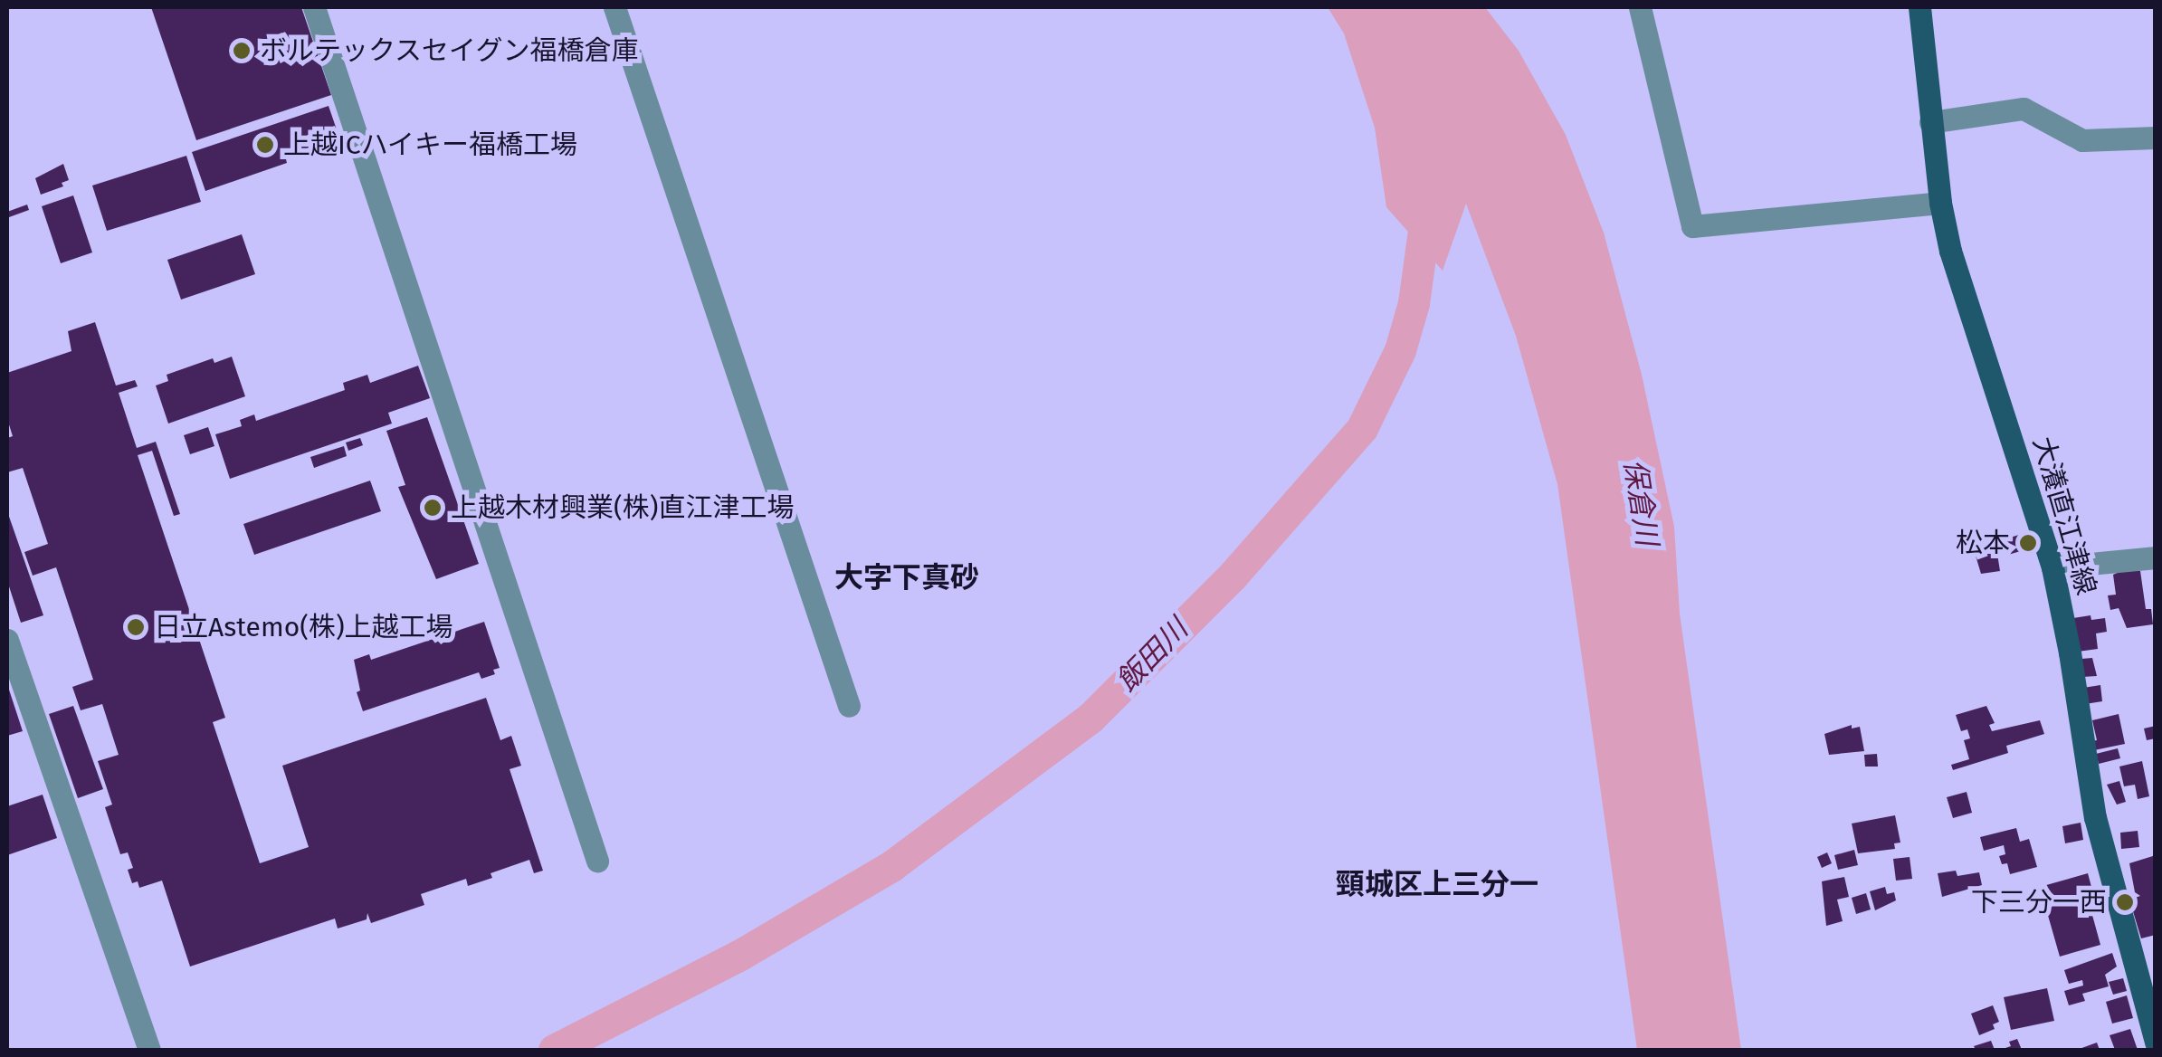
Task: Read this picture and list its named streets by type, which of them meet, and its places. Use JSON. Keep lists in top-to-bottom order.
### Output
{
  "streets": {
    "main road": ["大瀁直江津線"]
  },
  "districts": ["大字下真砂", "頸城区上三分一"],
  "water": ["保倉川", "飯田川"],
  "places": [
    "ボルテックスセイグン福橋倉庫",
    "上越ICハイキー福橋工場",
    "上越木材興業(株)直江津工場",
    "松本",
    "日立Astemo(株)上越工場",
    "下三分一西"
  ]
}
